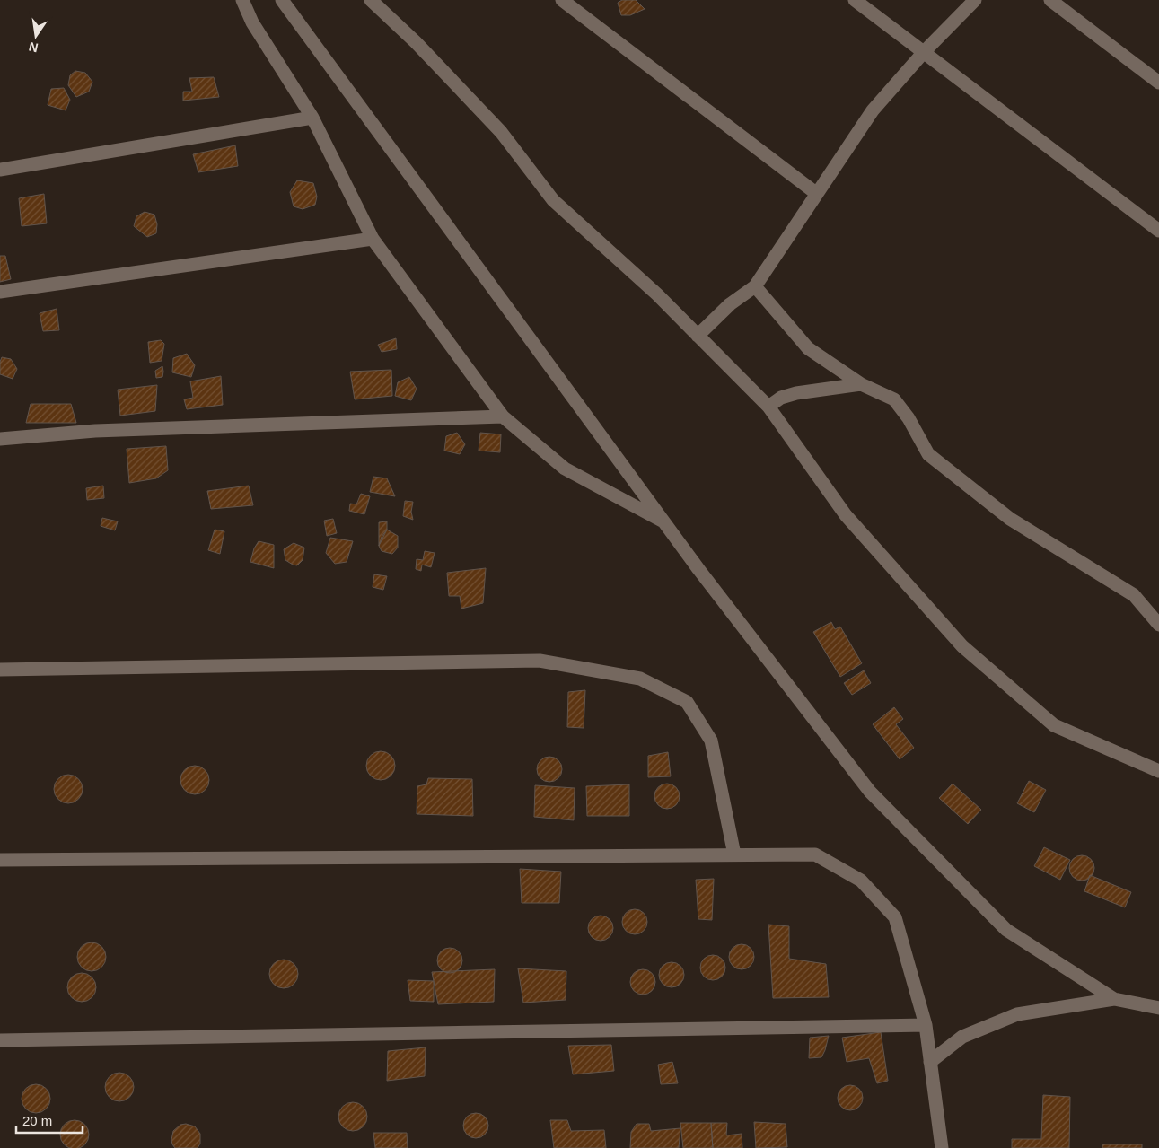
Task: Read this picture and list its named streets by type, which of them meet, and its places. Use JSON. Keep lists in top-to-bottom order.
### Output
{
  "scale_bar": "20 m",
  "north": "bottom"
}
